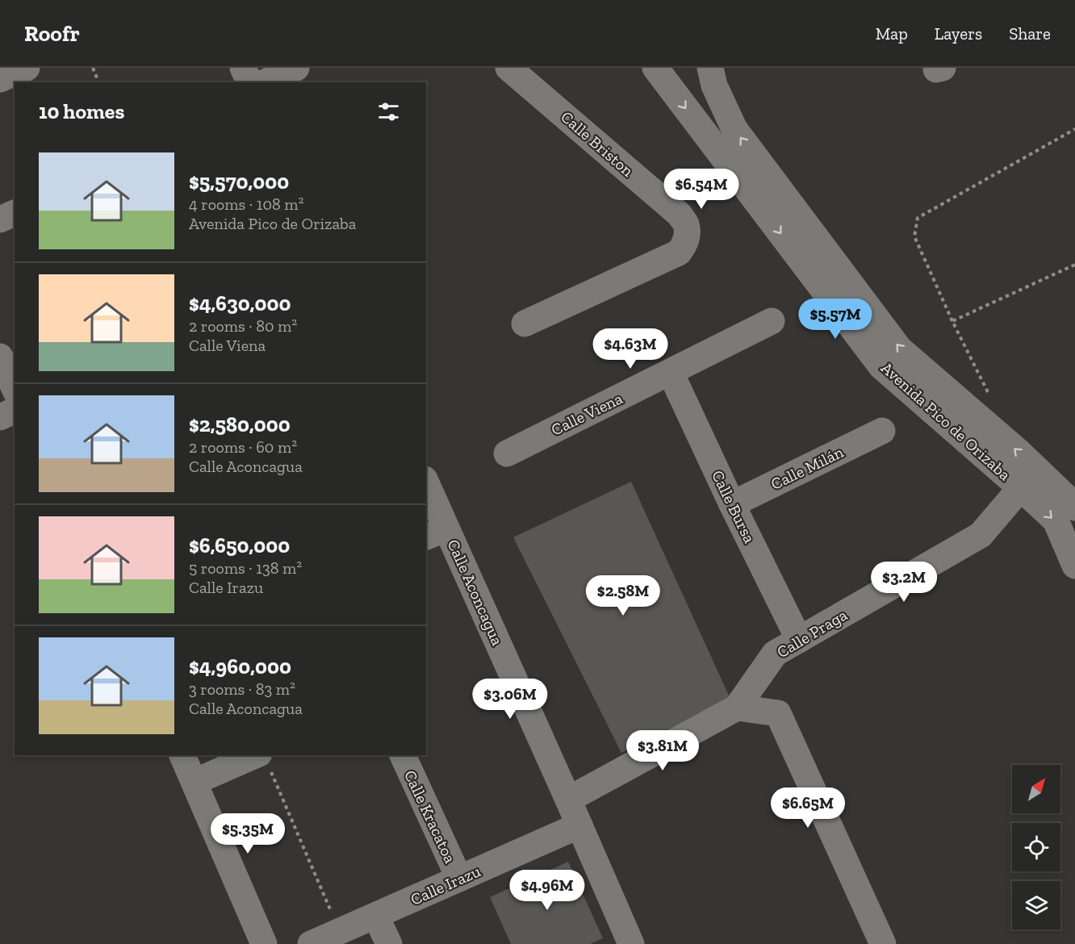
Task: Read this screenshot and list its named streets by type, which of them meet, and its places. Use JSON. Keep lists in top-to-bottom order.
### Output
{
  "streets": {
    "street": [
      "Calle Briston",
      "Calle Viena",
      "Avenida Pico de Orizaba",
      "Calle Milán",
      "Calle Bursa",
      "Calle Aconcagua",
      "Calle Praga",
      "Calle Kracatoa",
      "Calle Irazu"
    ]
  },
  "crossings": [
    ["Calle Viena", "Calle Bursa"],
    ["Avenida Pico de Orizaba", "Calle Praga"],
    ["Calle Milán", "Calle Bursa"],
    ["Calle Bursa", "Calle Praga"],
    ["Calle Aconcagua", "Calle Irazu"],
    ["Calle Kracatoa", "Calle Irazu"]
  ],
  "north": "top right",
  "page": {
    "header": "Roofr",
    "nav": ["Map", "Layers", "Share"],
    "heading": "10 homes",
    "list": [
      {
        "name": "$5,570,000",
        "note": "4 rooms · 108 m² · Avenida Pico de Orizaba"
      },
      {
        "name": "$4,630,000",
        "note": "2 rooms · 80 m² · Calle Viena"
      },
      {
        "name": "$2,580,000",
        "note": "2 rooms · 60 m² · Calle Aconcagua"
      },
      {
        "name": "$6,650,000",
        "note": "5 rooms · 138 m² · Calle Irazu"
      },
      {
        "name": "$4,960,000",
        "note": "3 rooms · 83 m² · Calle Aconcagua"
      }
    ],
    "price": [
      "$6.54M",
      "$5.57M",
      "$4.63M",
      "$3.2M",
      "$2.58M",
      "$3.06M",
      "$3.81M",
      "$6.65M",
      "$5.35M",
      "$4.96M"
    ]
  }
}
